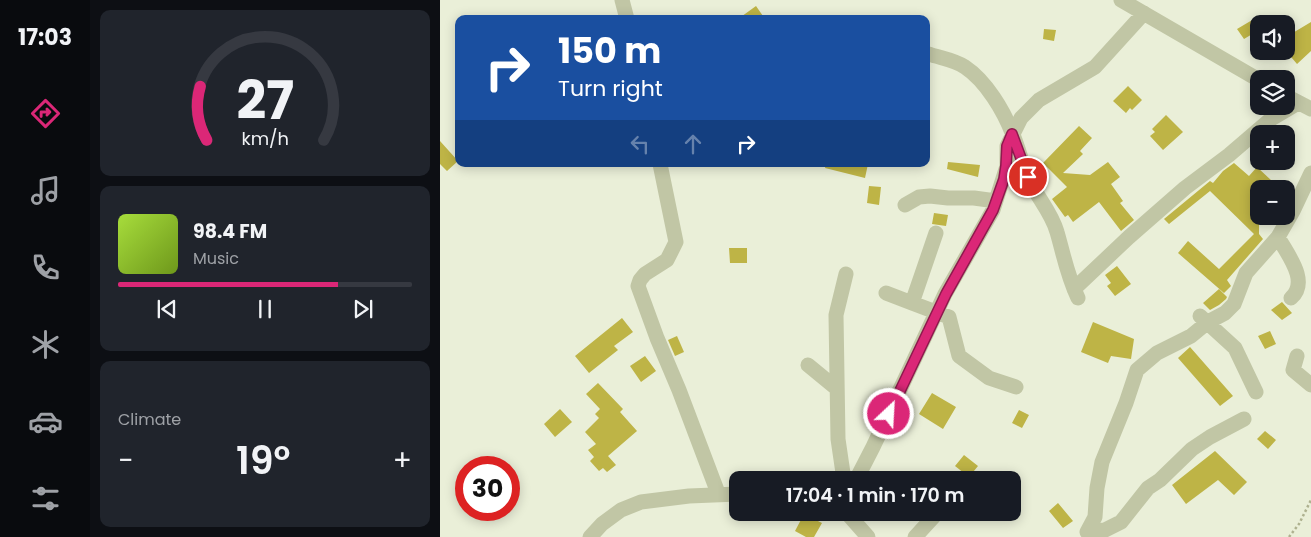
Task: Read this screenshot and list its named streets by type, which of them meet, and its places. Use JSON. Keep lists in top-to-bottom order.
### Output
{
  "page": {
    "tabs": "17:03",
    "map_buttons": ["+", "−"],
    "turn": ["150 m", "Turn right"],
    "song": ["98.4 FM", "Music"],
    "tile": "Climate",
    "heat": ["−", "19°", "+"],
    "limit": "30",
    "trip": "17:04 · 1 min · 170 m",
    "gauge": ["27", "km/h"]
  }
}
